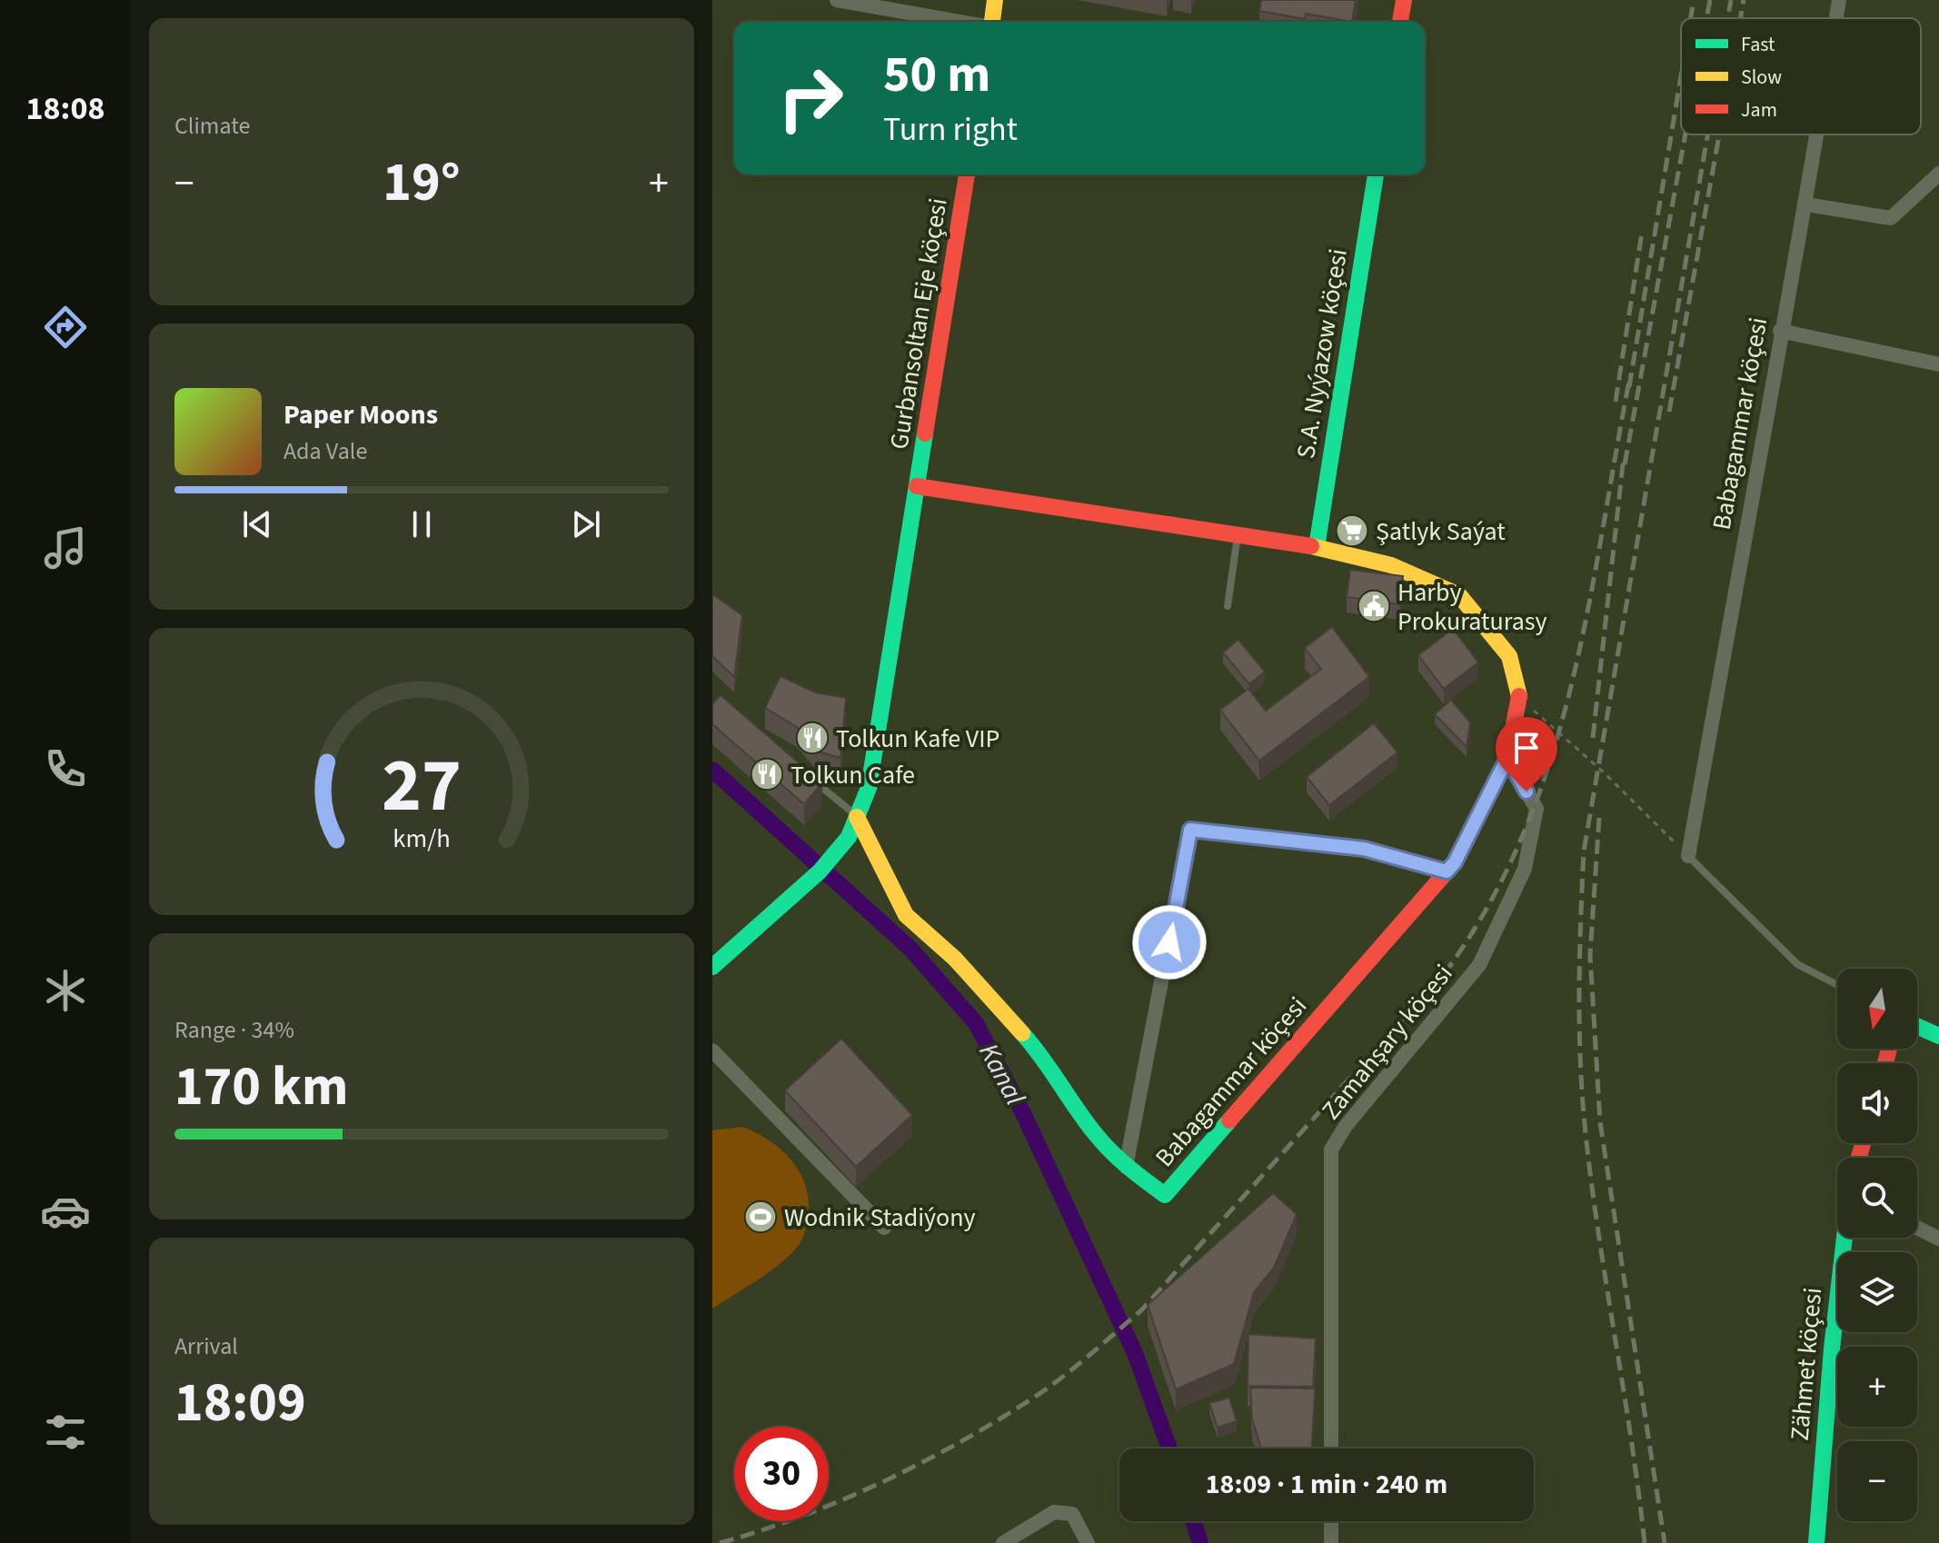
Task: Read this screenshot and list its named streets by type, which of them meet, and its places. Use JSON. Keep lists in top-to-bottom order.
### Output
{
  "streets": {
    "street": [
      "Gurbansoltan Eje köçesi",
      "S.A. Nyýazow köçesi",
      "Babagammar köçesi",
      "Zamahşary köçesi",
      "Zähmet köçesi"
    ]
  },
  "crossings": [
    ["Gurbansoltan Eje köçesi", "Babagammar köçesi"],
    ["S.A. Nyýazow köçesi", "Babagammar köçesi"],
    ["Babagammar köçesi", "Zamahşary köçesi"]
  ],
  "water": ["Kanal"],
  "places": {
    "supermarket": ["Şatlyk Saýat"],
    "public building": ["Harby Prokuraturasy"],
    "restaurant": ["Tolkun Kafe VIP", "Tolkun Cafe"],
    "sports": ["Wodnik Stadiýony"]
  },
  "legend": ["Fast", "Slow", "Jam"],
  "north": "bottom",
  "page": {
    "tabs": "18:08",
    "tile": [
      "Climate",
      ["Range · 34%", "170 km"],
      ["Arrival", "18:09"]
    ],
    "turn": ["50 m", "Turn right"],
    "heat": ["−", "19°", "+"],
    "song": ["Paper Moons", "Ada Vale"],
    "map_buttons": ["+", "−"],
    "limit": "30",
    "trip": "18:09 · 1 min · 240 m",
    "gauge": ["27", "km/h"]
  }
}
